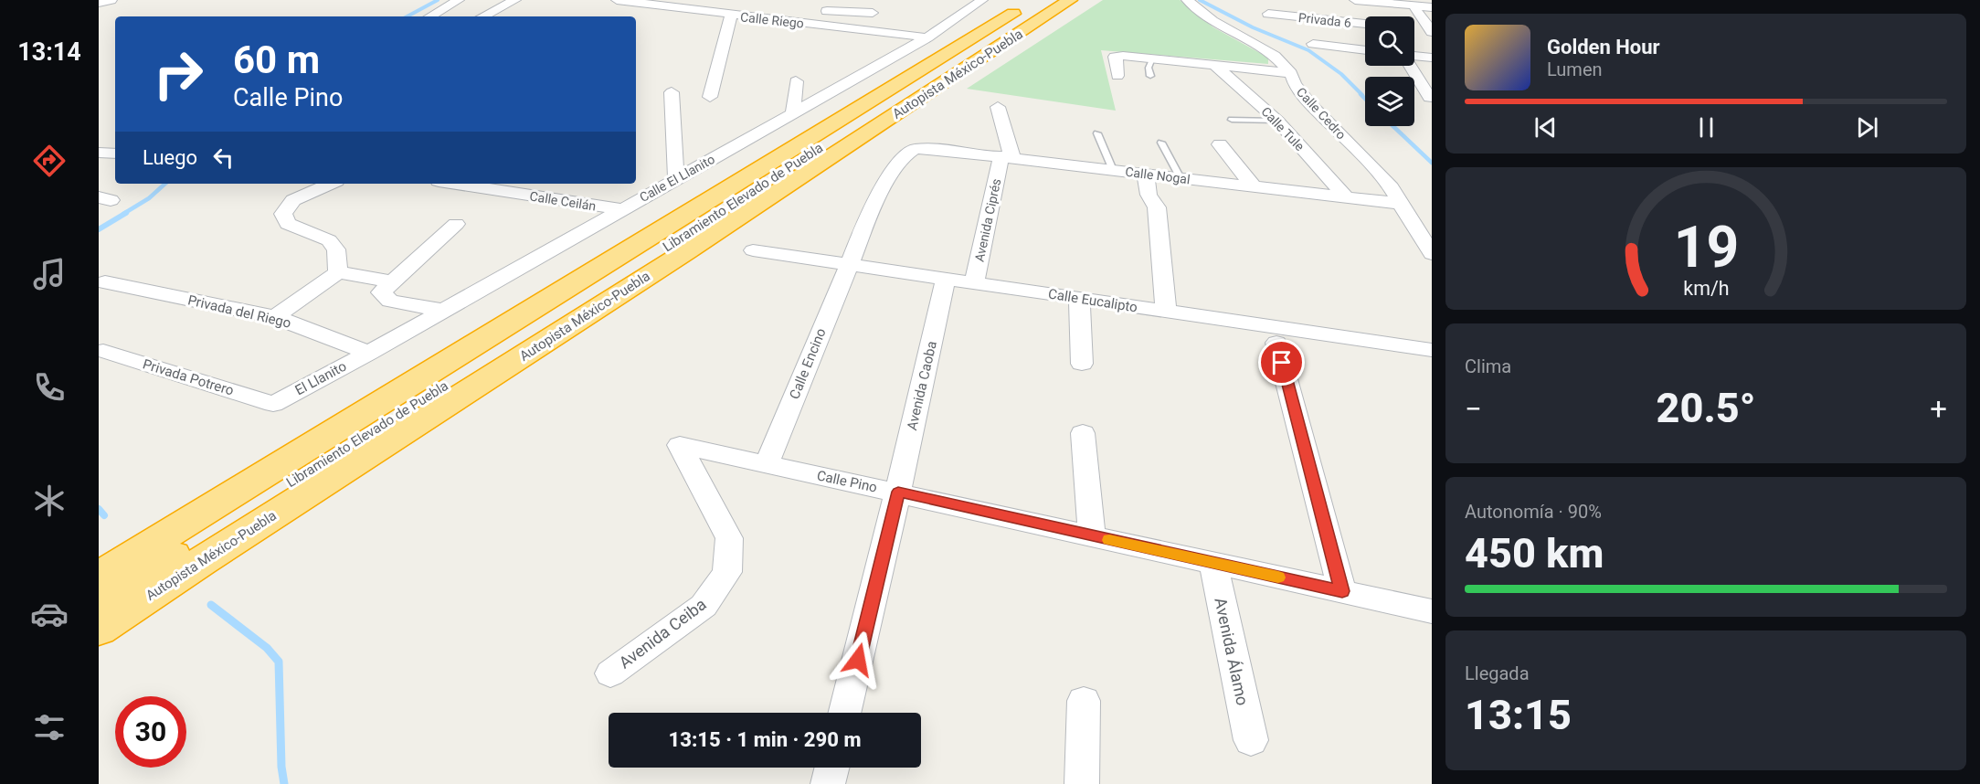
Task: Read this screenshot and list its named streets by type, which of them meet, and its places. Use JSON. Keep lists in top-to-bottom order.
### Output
{
  "streets": {
    "highway": ["Autopista México-Puebla", "Libramiento Elevado de Puebla"],
    "street": [
      "Calle Riego",
      "Privada 6",
      "Calle Cedro",
      "Calle Tule",
      "Calle Nogal",
      "Calle El Llanito",
      "Calle Ceilán",
      "Avenida Ciprés",
      "Calle Eucalipto",
      "Privada del Riego",
      "Calle Encino",
      "Privada Potrero",
      "El Llanito",
      "Avenida Caoba",
      "Calle Pino",
      "Avenida Ceiba",
      "Avenida Álamo"
    ]
  },
  "crossings": [
    ["Calle Riego", "Calle El Llanito"],
    ["Autopista México-Puebla", "Calle El Llanito"],
    ["Autopista México-Puebla", "Libramiento Elevado de Puebla"],
    ["Calle Cedro", "Calle Nogal"],
    ["Calle Tule", "Calle Nogal"],
    ["Calle Nogal", "Avenida Ciprés"],
    ["Calle Nogal", "Calle Encino"],
    ["Calle El Llanito", "Calle Ceilán"],
    ["Calle El Llanito", "Privada del Riego"],
    ["Calle El Llanito", "El Llanito"],
    ["Avenida Ciprés", "Calle Eucalipto"],
    ["Calle Eucalipto", "Calle Encino"],
    ["Calle Eucalipto", "Avenida Caoba"],
    ["Privada del Riego", "El Llanito"],
    ["Calle Encino", "Calle Pino"],
    ["Privada Potrero", "El Llanito"],
    ["Avenida Caoba", "Calle Pino"],
    ["Calle Pino", "Avenida Ceiba"],
    ["Calle Pino", "Avenida Álamo"]
  ],
  "page": {
    "tabs": "13:14",
    "turn": ["60 m", "Calle Pino"],
    "song": ["Golden Hour", "Lumen"],
    "then": "Luego",
    "tile": [
      "Clima",
      ["Autonomía · 90%", "450 km"],
      ["Llegada", "13:15"]
    ],
    "heat": ["−", "20.5°", "+"],
    "limit": "30",
    "trip": "13:15 · 1 min · 290 m",
    "gauge": ["19", "km/h"]
  }
}
